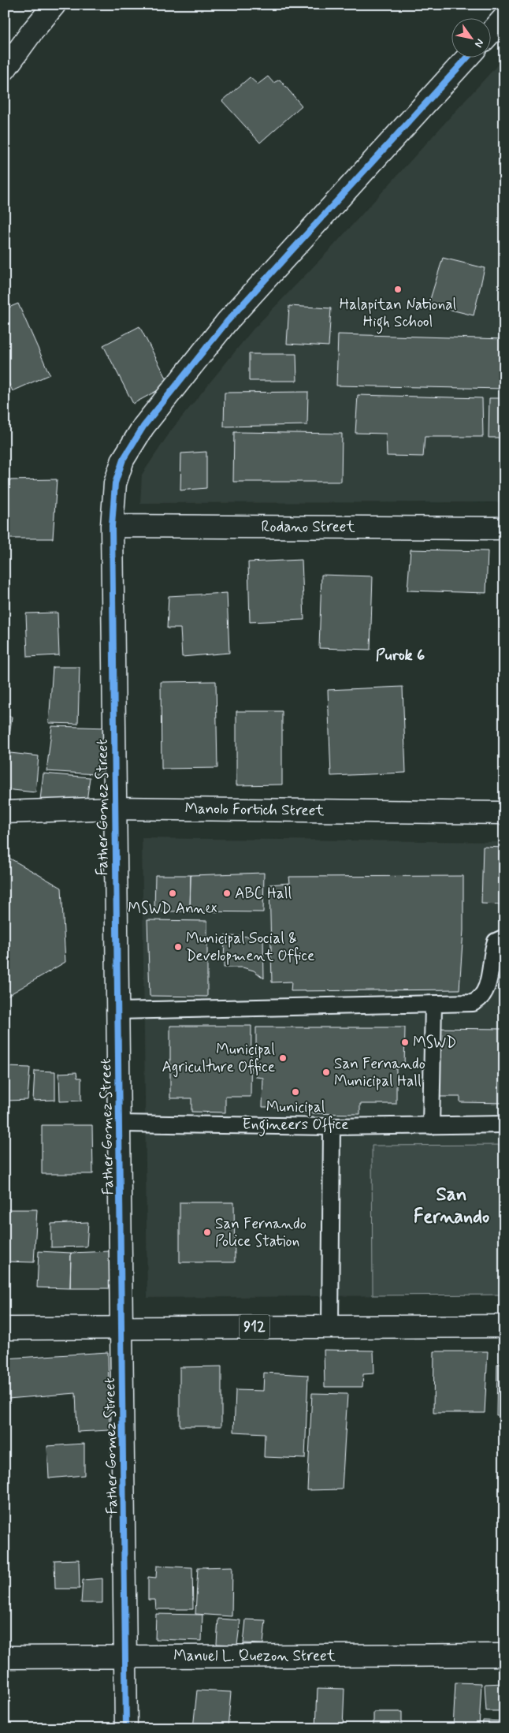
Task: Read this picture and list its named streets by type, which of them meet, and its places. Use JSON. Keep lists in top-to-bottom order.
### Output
{
  "streets": {
    "main road": [
      "Rodano Street",
      "Father Gomez Street",
      "Manolo Fortich Street",
      "912",
      "Manuel L. Quezon Street"
    ]
  },
  "crossings": [
    ["Rodano Street", "Father Gomez Street"],
    ["Father Gomez Street", "Manolo Fortich Street"],
    ["Father Gomez Street", "912"],
    ["Father Gomez Street", "Manuel L. Quezon Street"]
  ],
  "districts": ["Purok 6", "San Fernando"],
  "places": [
    "Halapitan National High School",
    "MSWD Annex",
    "ABC Hall",
    "Municipal Social & Development Office",
    "MSWD",
    "Municipal Agriculture Office",
    "San Fernando Municipal Hall",
    "Municipal Engineers Office",
    "San Fernando Police Station"
  ],
  "north": "bottom right"
}
